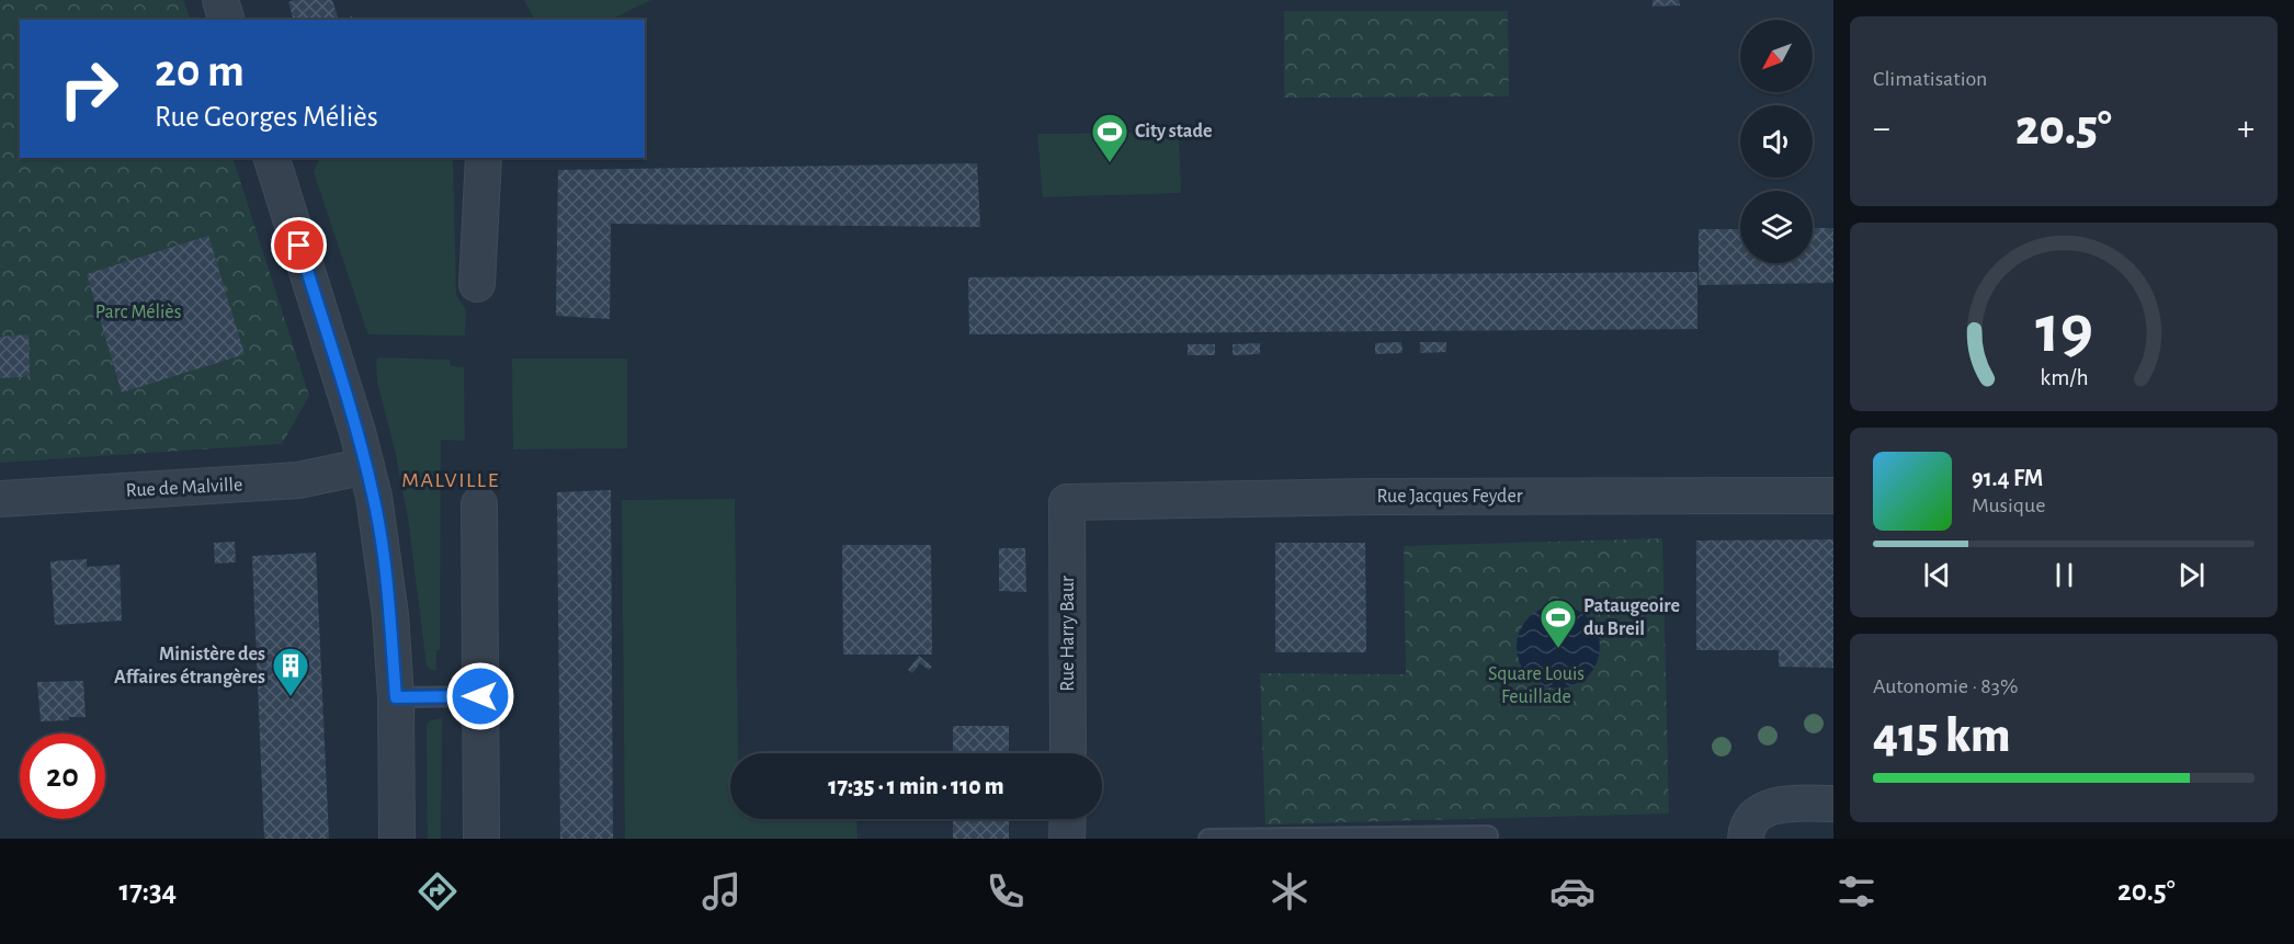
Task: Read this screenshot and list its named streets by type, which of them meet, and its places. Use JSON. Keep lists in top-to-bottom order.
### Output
{
  "streets": {
    "street": ["Rue de Malville", "Rue Jacques Feyder", "Rue Harry Baur"]
  },
  "crossings": [
    ["Rue Jacques Feyder", "Rue Harry Baur"]
  ],
  "districts": ["MALVILLE"],
  "parks": ["Parc Méliès", "Square Louis Feuillade"],
  "places": {
    "sports": ["City stade", "Pataugeoire du Breil"],
    "building": ["Ministère des Affaires étrangères"]
  },
  "north": "bottom left",
  "page": {
    "tile": [
      "Climatisation",
      ["Autonomie · 83%", "415 km"]
    ],
    "turn": ["20 m", "Rue Georges Méliès"],
    "heat": ["−", "20.5°", "+"],
    "song": ["91.4 FM", "Musique"],
    "limit": "20",
    "trip": "17:35 · 1 min · 110 m",
    "tabs": ["17:34", "20.5°"],
    "gauge": ["19", "km/h"]
  }
}
